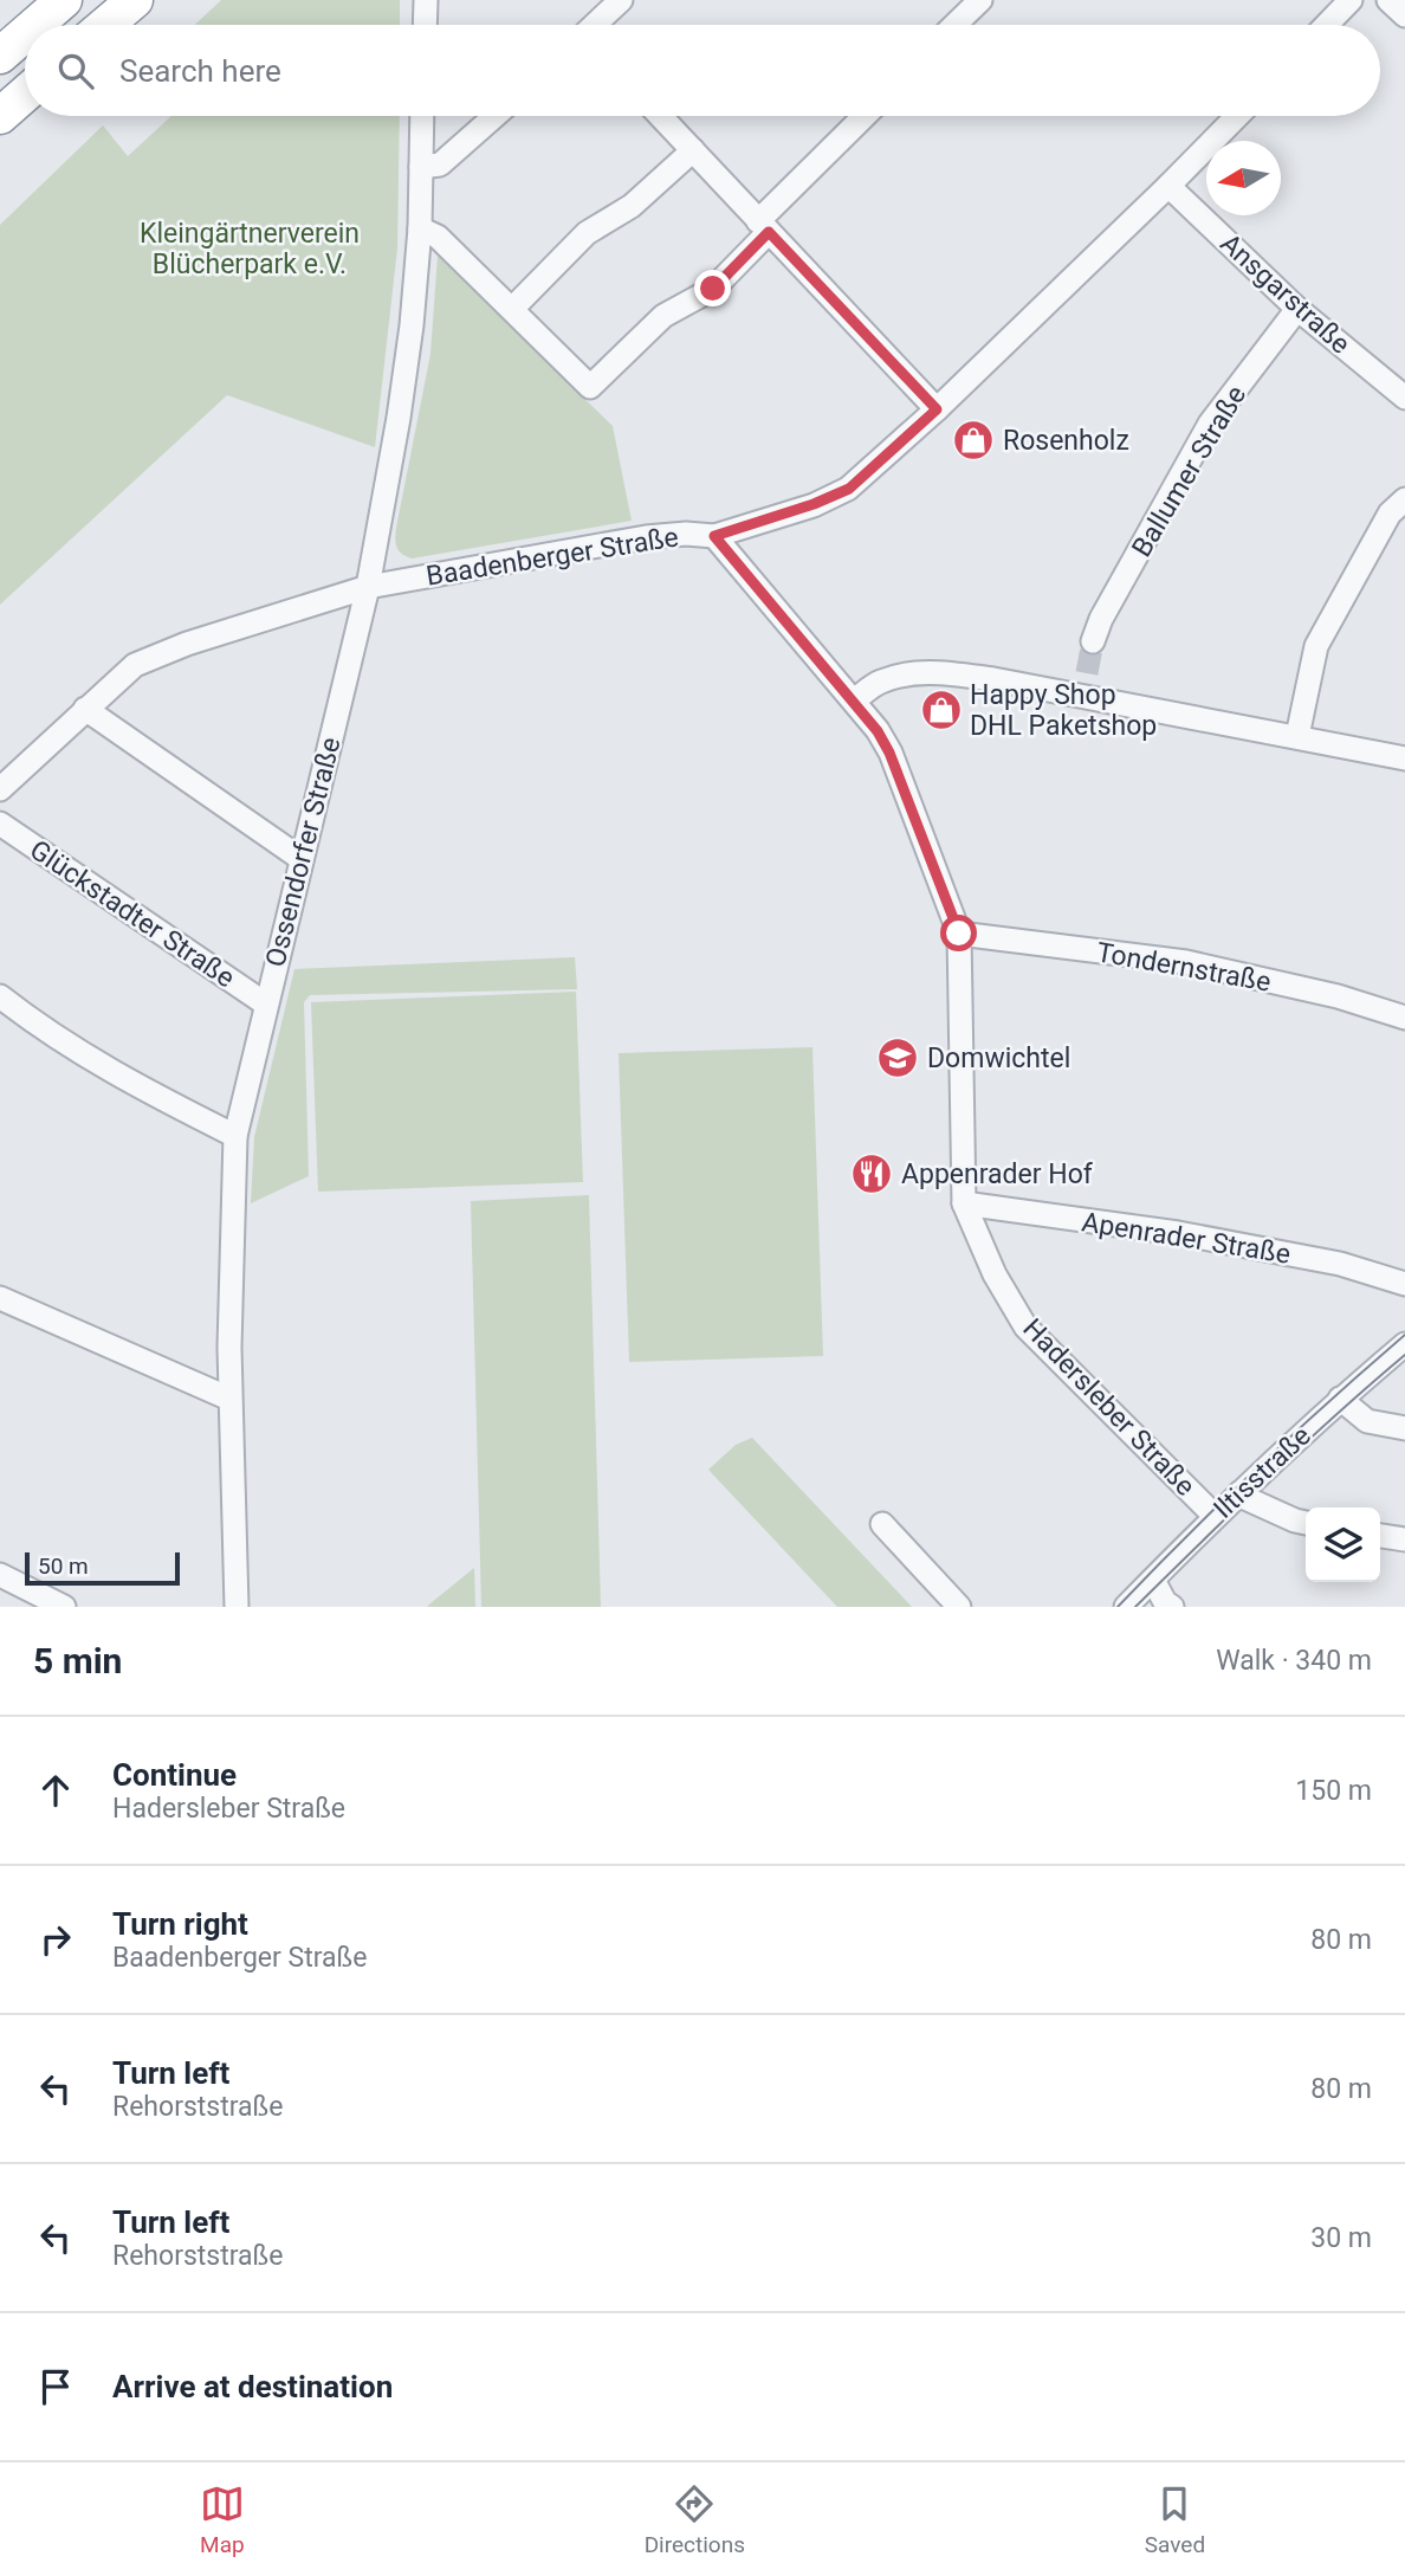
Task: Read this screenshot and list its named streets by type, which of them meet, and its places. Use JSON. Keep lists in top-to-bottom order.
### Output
{
  "streets": {
    "street": [
      "Ansgarstraße",
      "Ballumer Straße",
      "Baadenberger Straße",
      "Ossendorfer Straße",
      "Glückstadter Straße",
      "Tondernstraße",
      "Apenrader Straße",
      "Hadersleber Straße",
      "Iltisstraße"
    ]
  },
  "crossings": [
    ["Ansgarstraße", "Ballumer Straße"],
    ["Ansgarstraße", "Baadenberger Straße"],
    ["Baadenberger Straße", "Ossendorfer Straße"],
    ["Baadenberger Straße", "Hadersleber Straße"],
    ["Ossendorfer Straße", "Glückstadter Straße"],
    ["Tondernstraße", "Hadersleber Straße"],
    ["Apenrader Straße", "Hadersleber Straße"],
    ["Hadersleber Straße", "Iltisstraße"]
  ],
  "parks": ["Kleingärtnerverein Blücherpark e.V."],
  "places": {
    "shop": ["Rosenholz", "Happy Shop DHL Paketshop"],
    "school or university": ["Domwichtel"],
    "restaurant": ["Appenrader Hof"]
  },
  "scale_bar": "50 m",
  "north": "left",
  "page": {
    "search": "Search here",
    "scale": "50 m",
    "heading": ["5 min", "Walk · 340 m"],
    "list": [
      ["Continue", "Hadersleber Straße", "150 m"],
      ["Turn right", "Baadenberger Straße", "80 m"],
      ["Turn left", "Rehorststraße", "80 m"],
      ["Turn left", "Rehorststraße", "30 m"],
      "Arrive at destination"
    ],
    "nav": ["Map", "Directions", "Saved"]
  }
}
